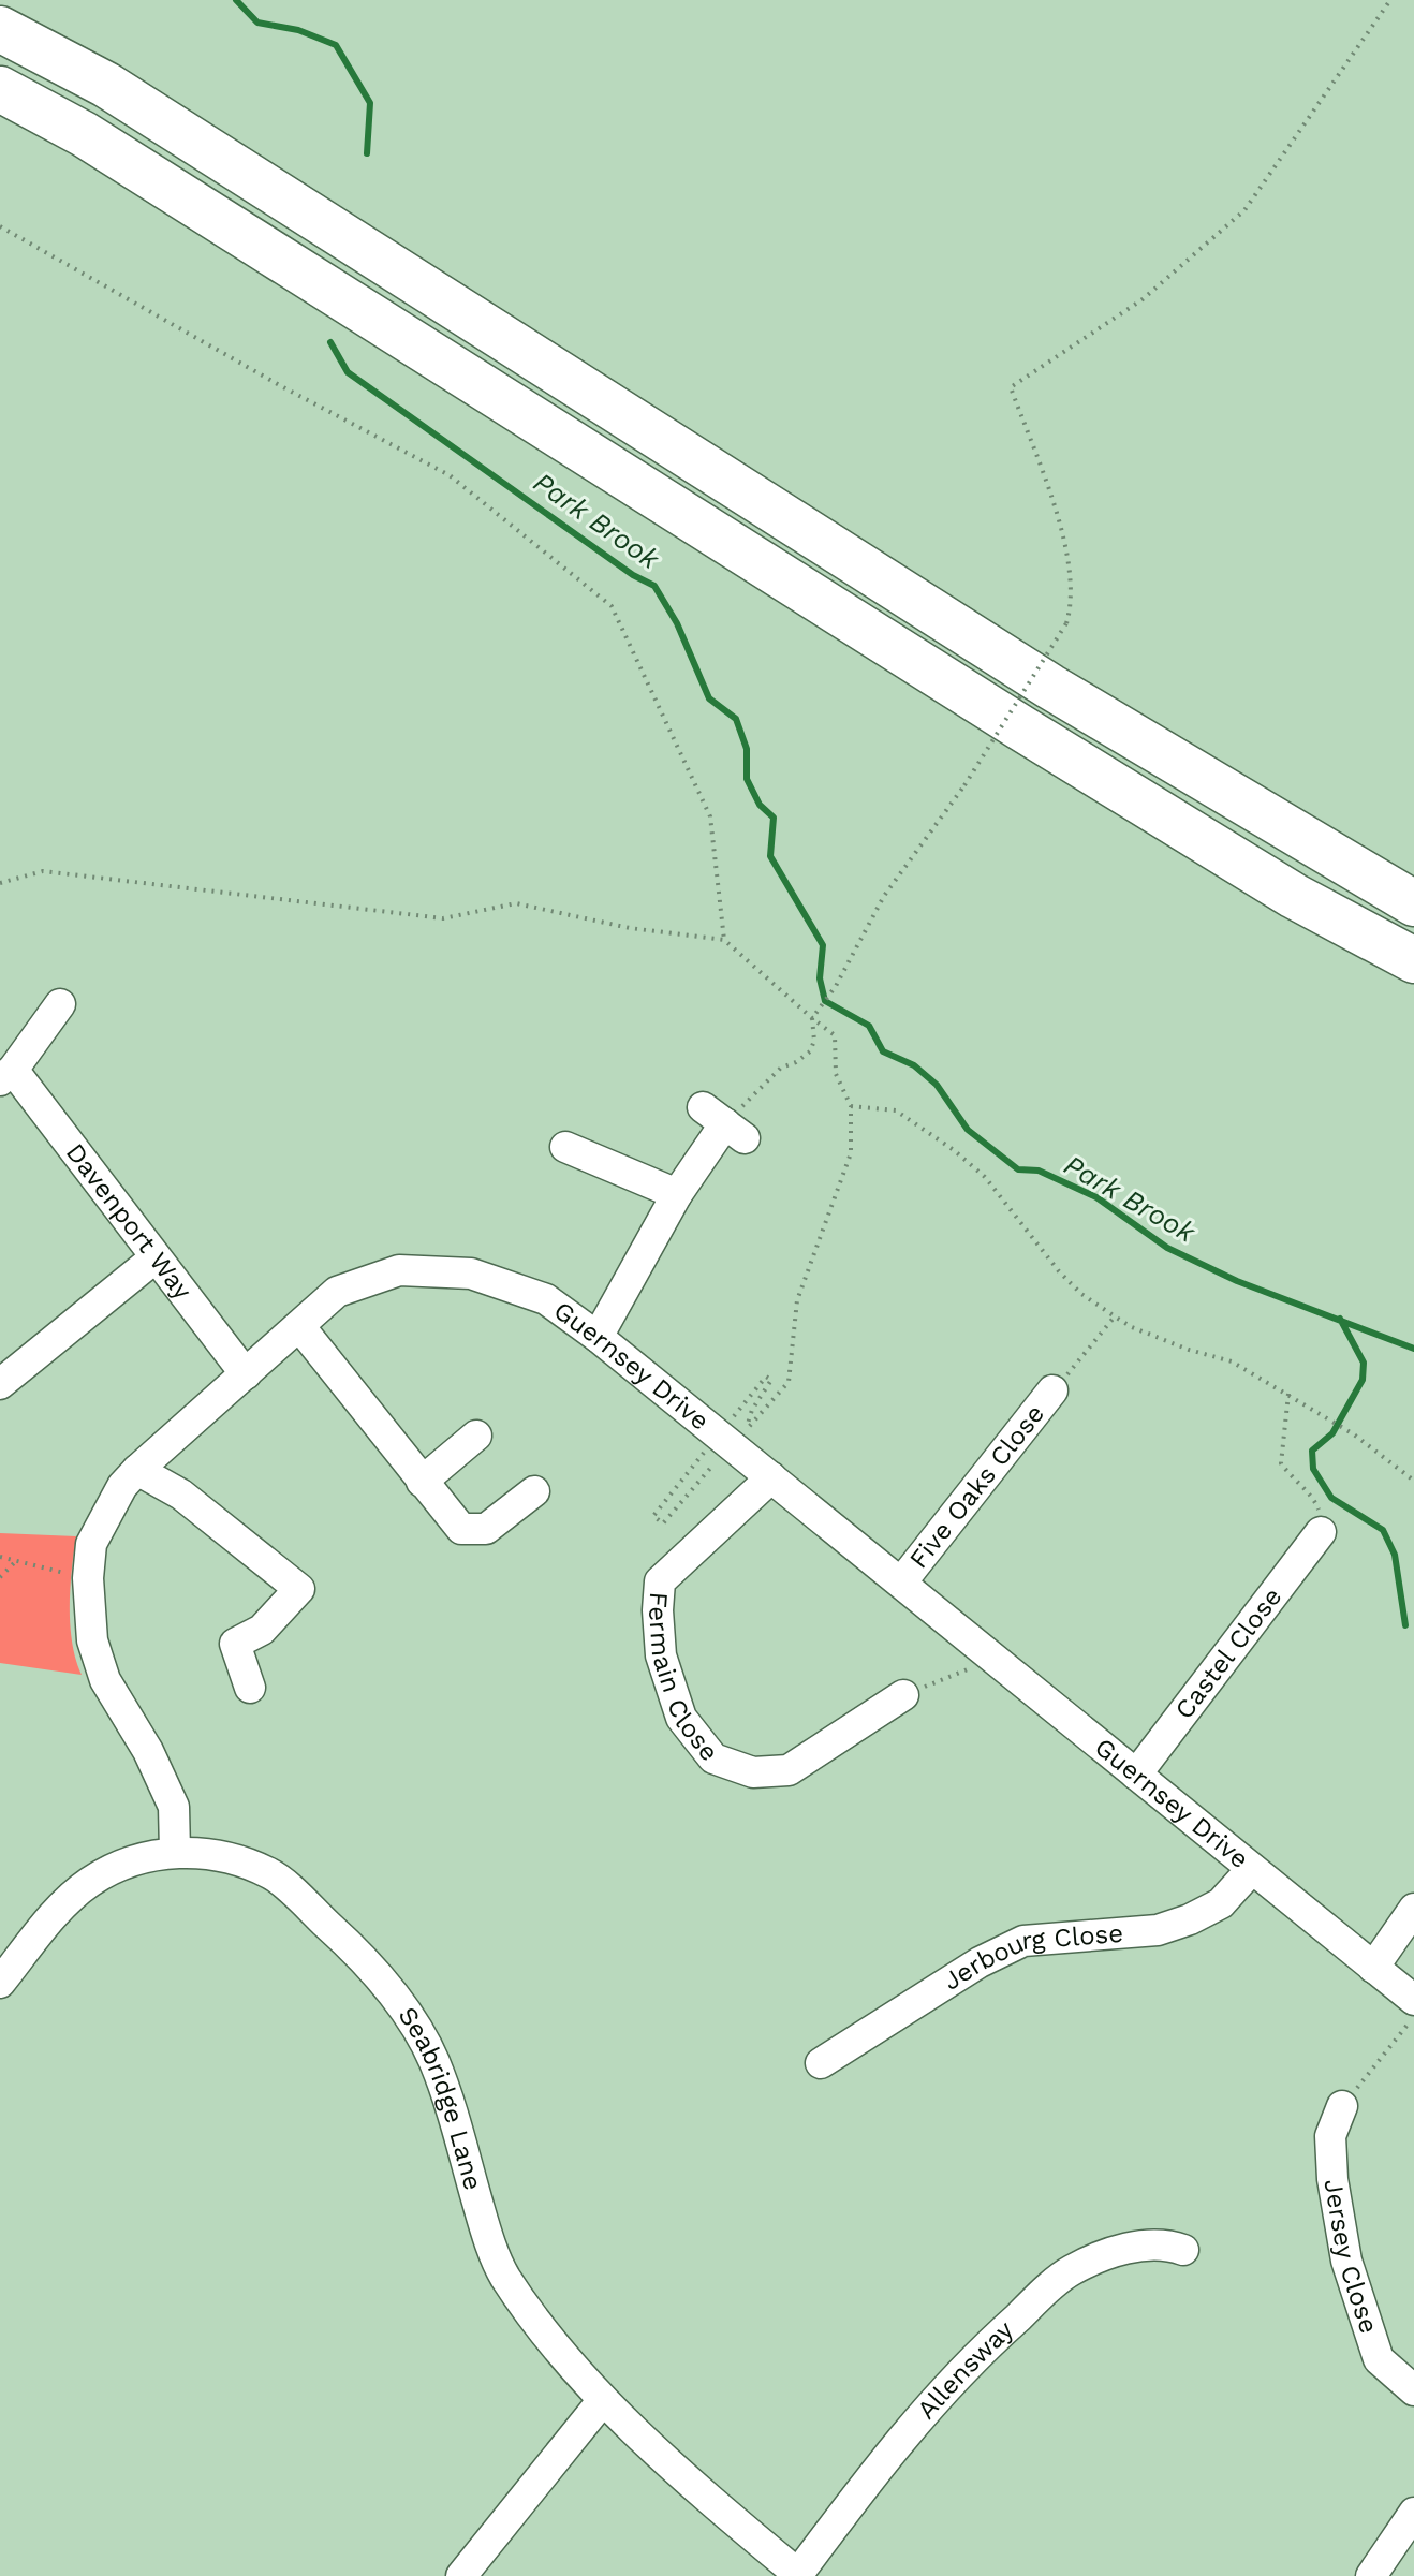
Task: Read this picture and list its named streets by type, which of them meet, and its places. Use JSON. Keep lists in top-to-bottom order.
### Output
{
  "streets": {
    "street": [
      "Davenport Way",
      "Guernsey Drive",
      "Five Oaks Close",
      "Castel Close",
      "Fermain Close",
      "Jerbourg Close",
      "Seabridge Lane",
      "Jersey Close",
      "Allensway"
    ]
  },
  "crossings": [
    ["Davenport Way", "Guernsey Drive"],
    ["Guernsey Drive", "Five Oaks Close"],
    ["Guernsey Drive", "Castel Close"],
    ["Guernsey Drive", "Fermain Close"],
    ["Guernsey Drive", "Jerbourg Close"],
    ["Guernsey Drive", "Seabridge Lane"],
    ["Seabridge Lane", "Allensway"]
  ],
  "water": ["Park Brook"]
}
